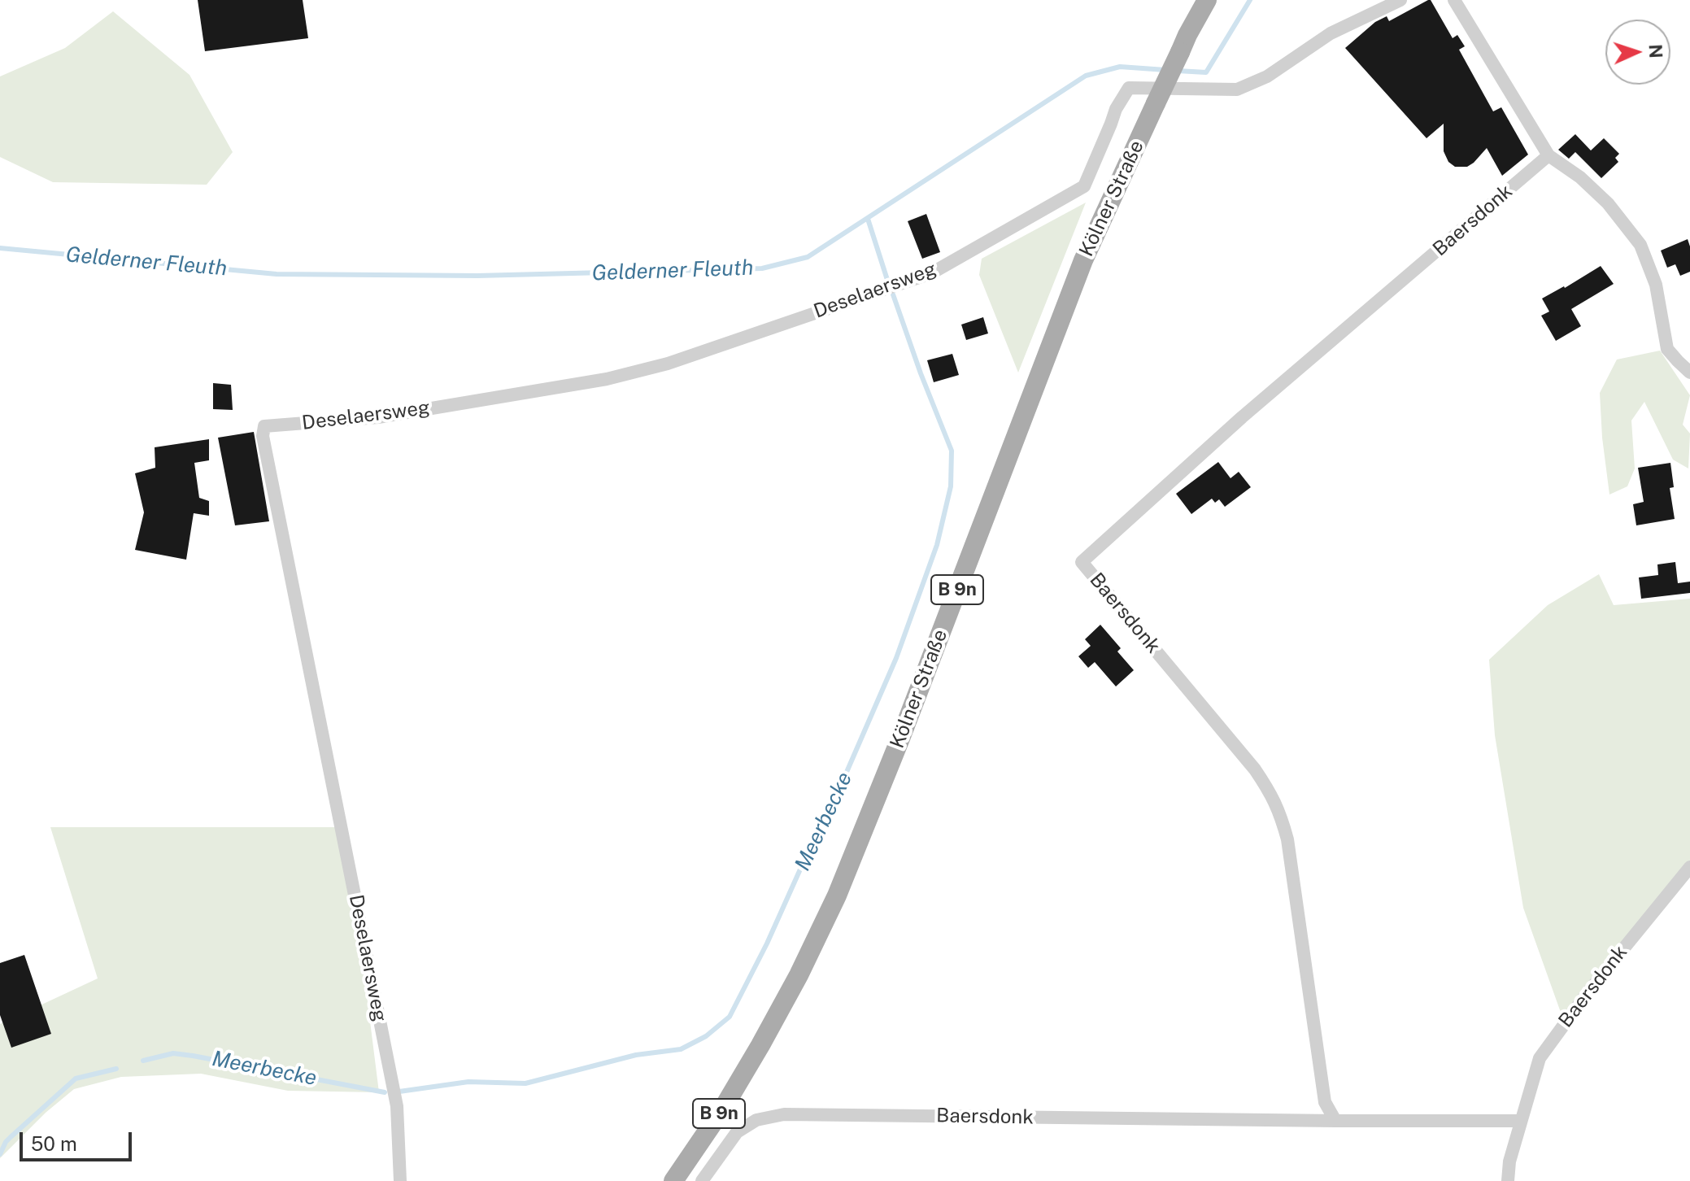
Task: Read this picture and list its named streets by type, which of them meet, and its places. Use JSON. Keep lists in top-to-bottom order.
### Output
{
  "streets": {
    "main road": ["Kölner Straße", "B 9n"],
    "street": ["Baersdonk", "Deselaersweg"]
  },
  "water": ["Gelderner Fleuth", "Meerbecke"],
  "scale_bar": "50 m",
  "north": "right"
}
